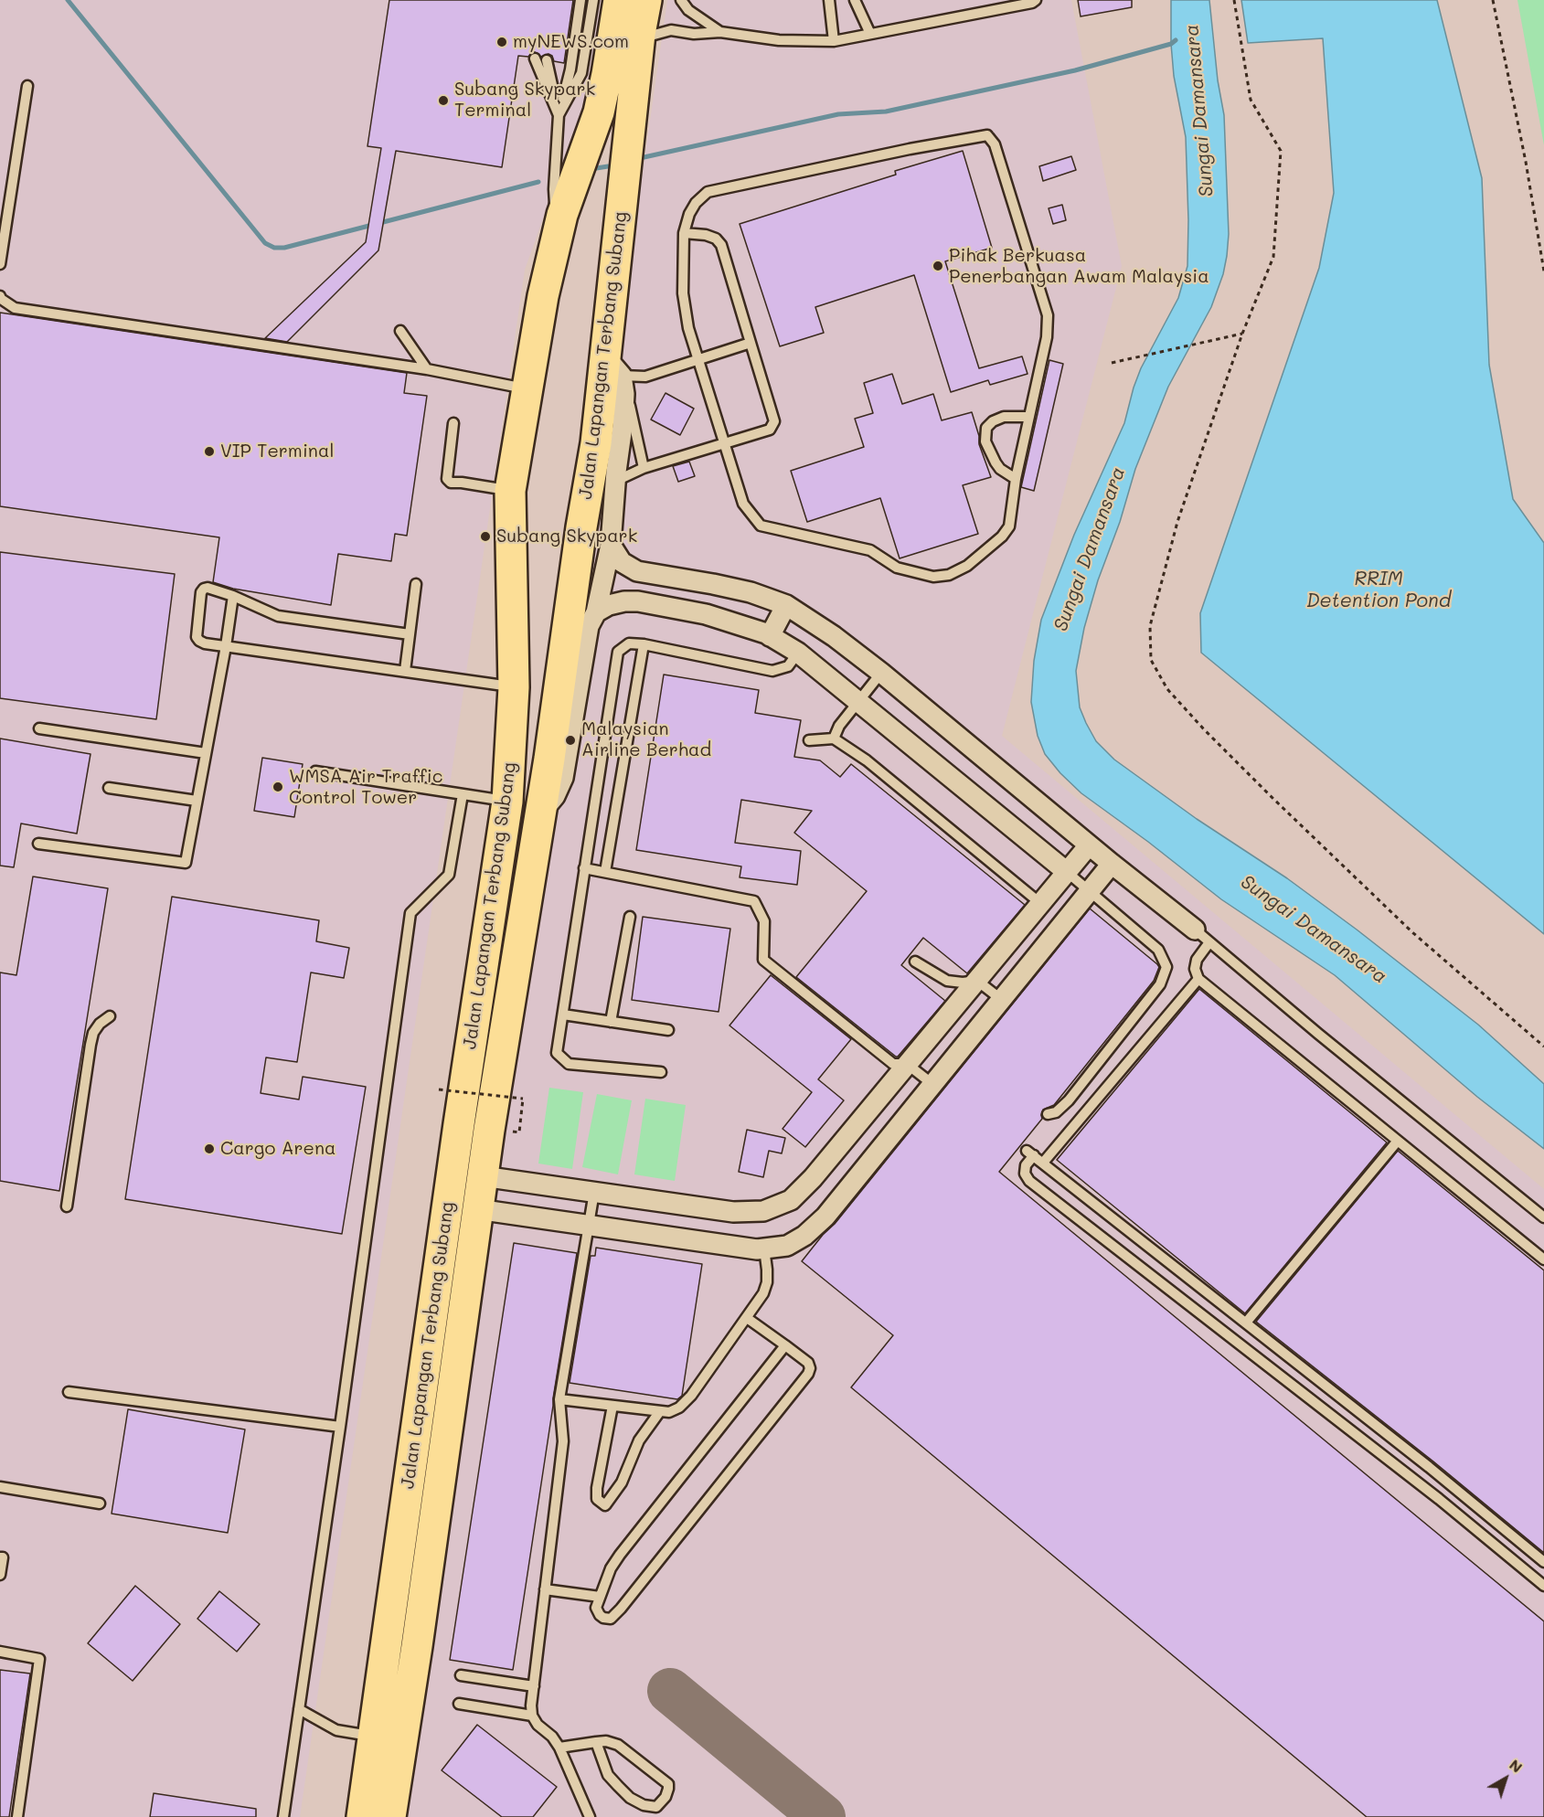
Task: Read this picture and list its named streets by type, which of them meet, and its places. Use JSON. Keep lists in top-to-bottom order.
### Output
{
  "streets": {
    "main road": ["Jalan Lapangan Terbang Subang"]
  },
  "water": ["Sungai Damansara", "RRIM Detention Pond"],
  "places": [
    "myNEWS.com",
    "Subang Skypark Terminal",
    "Pihak Berkuasa Penerbangan Awam Malaysia",
    "VIP Terminal",
    "Subang Skypark",
    "Malaysian Airline Berhad",
    "WMSA Air Traffic Control Tower",
    "Cargo Arena"
  ],
  "north": "top right"
}
